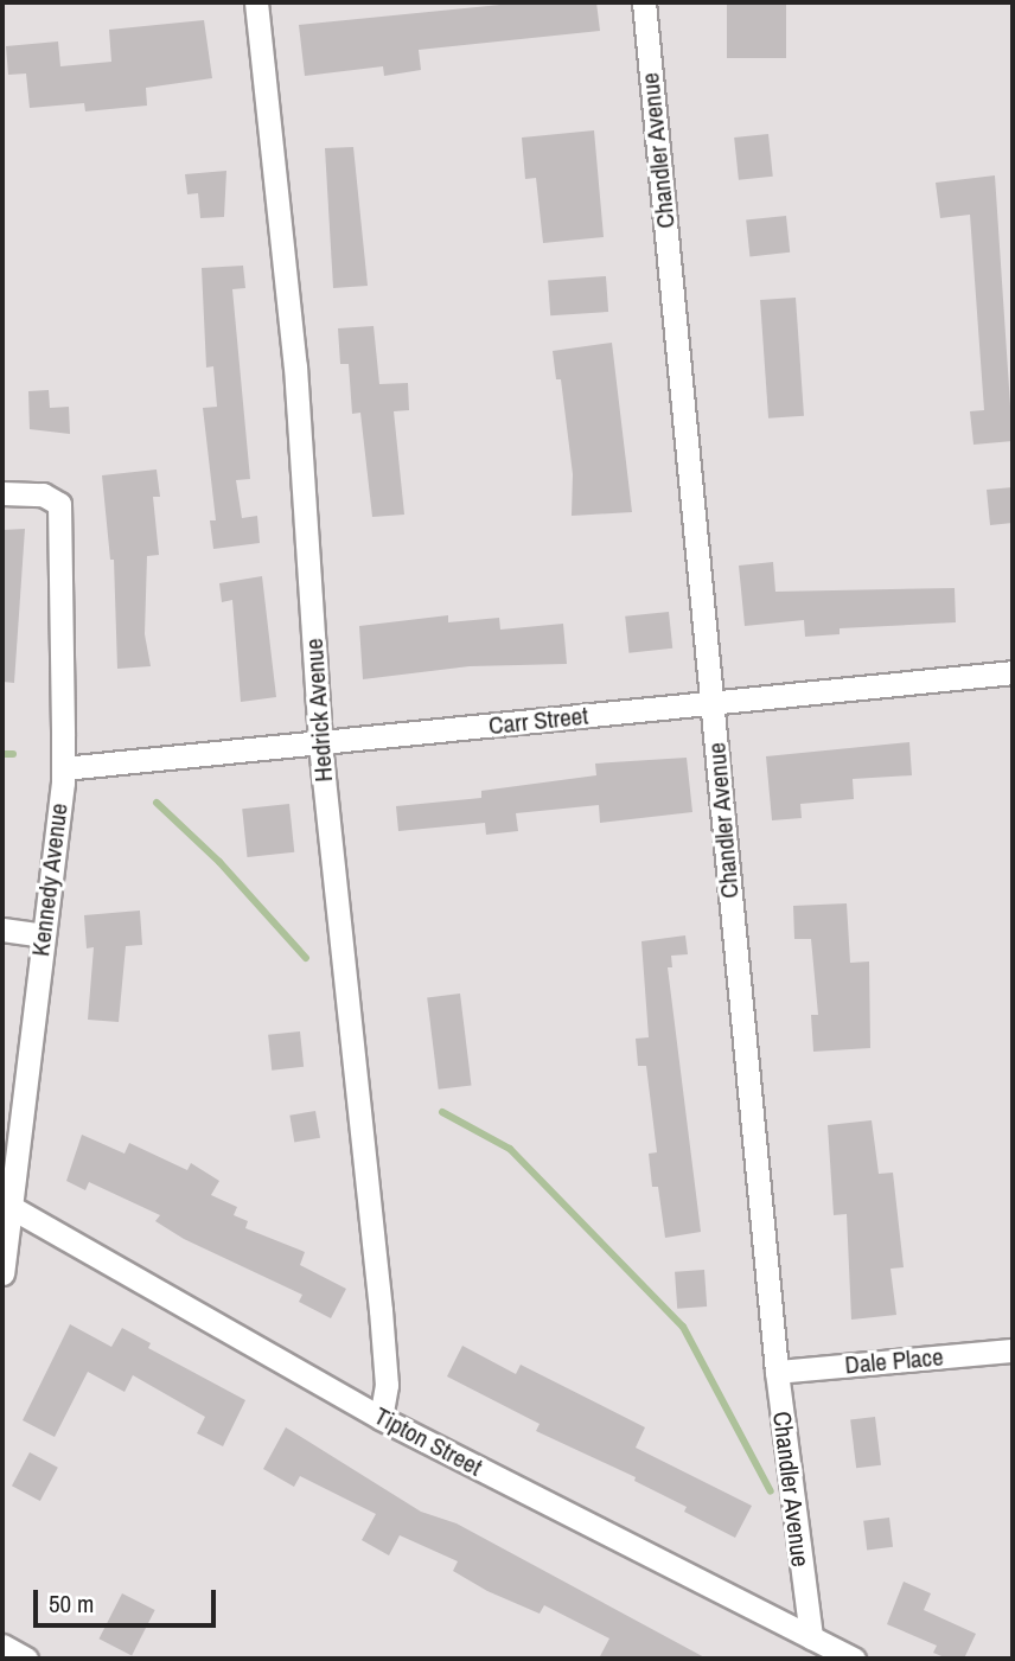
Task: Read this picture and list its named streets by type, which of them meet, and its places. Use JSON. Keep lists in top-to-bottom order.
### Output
{
  "streets": {
    "street": [
      "Chandler Avenue",
      "Hedrick Avenue",
      "Carr Street",
      "Kennedy Avenue",
      "Dale Place",
      "Tipton Street"
    ]
  },
  "crossings": [
    ["Chandler Avenue", "Carr Street"],
    ["Chandler Avenue", "Dale Place"],
    ["Chandler Avenue", "Tipton Street"],
    ["Hedrick Avenue", "Carr Street"],
    ["Hedrick Avenue", "Tipton Street"],
    ["Carr Street", "Kennedy Avenue"],
    ["Kennedy Avenue", "Tipton Street"]
  ],
  "scale_bar": "50 m"
}
